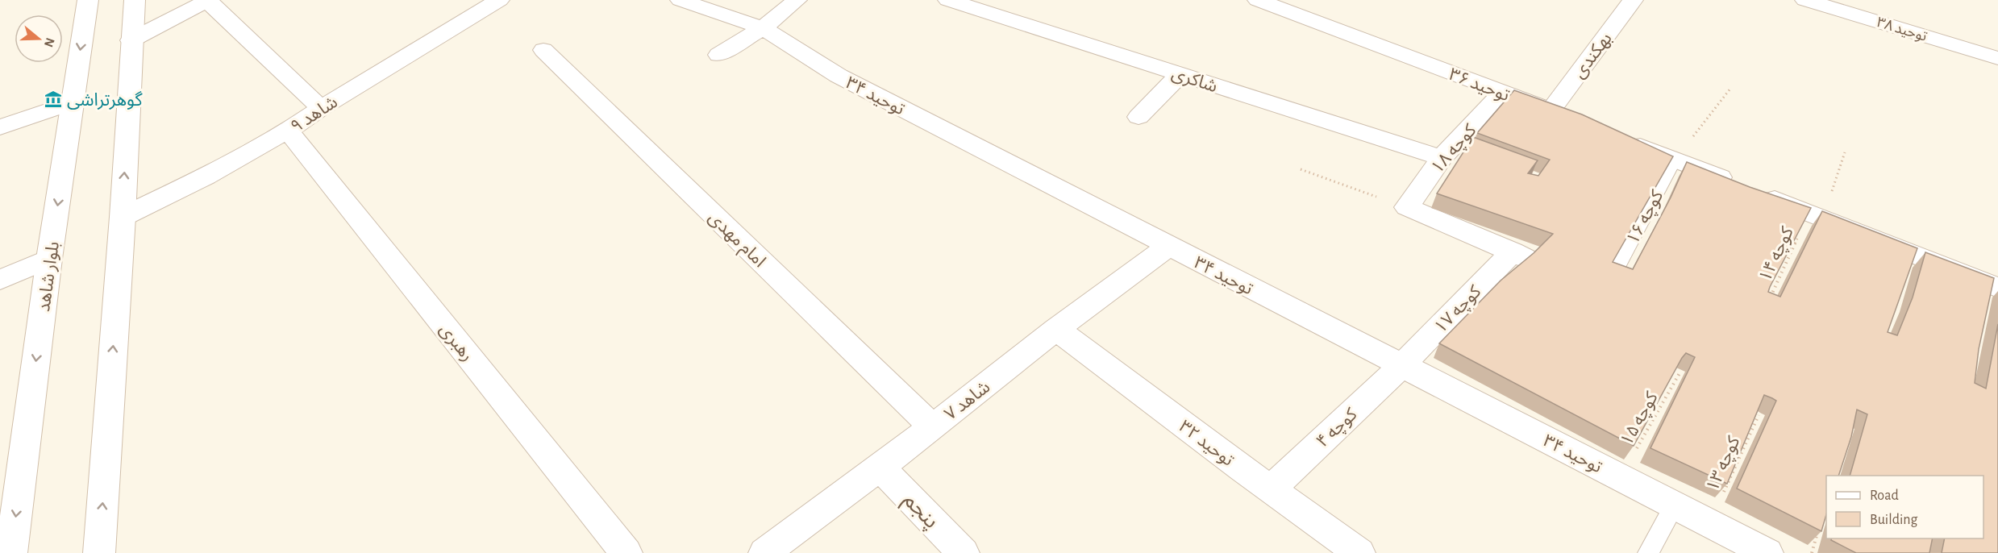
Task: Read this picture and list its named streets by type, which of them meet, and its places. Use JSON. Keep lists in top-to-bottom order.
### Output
{
  "streets": {
    "street": [
      "توحید ۳۸",
      "بهکندی",
      "شاکری",
      "توحید ۳۶",
      "توحید ۳۴",
      "شاهد ۹",
      "کوچه ۱۸",
      "امام مهدی",
      "بلوار شاهد",
      "کوچه ۱۷",
      "رهبری",
      "شاهد ۷",
      "کوچه ۴",
      "توحید ۳۲",
      "پنجم"
    ],
    "lane": ["کوچه ۱۶"],
    "path": ["کوچه ۱۴", "کوچه ۱۵", "کوچه ۱۳"]
  },
  "crossings": [
    ["بهکندی", "توحید ۳۶"],
    ["شاکری", "کوچه ۱۸"],
    ["توحید ۳۶", "کوچه ۱۸"],
    ["توحید ۳۴", "کوچه ۱۷"],
    ["توحید ۳۴", "شاهد ۷"],
    ["توحید ۳۴", "کوچه ۱۵"],
    ["توحید ۳۴", "کوچه ۴"],
    ["توحید ۳۴", "کوچه ۱۳"],
    ["شاهد ۹", "رهبری"],
    ["کوچه ۱۸", "کوچه ۱۷"],
    ["امام مهدی", "شاهد ۷"],
    ["کوچه ۱۷", "کوچه ۴"],
    ["شاهد ۷", "توحید ۳۲"],
    ["شاهد ۷", "پنجم"],
    ["کوچه ۴", "توحید ۳۲"]
  ],
  "places": {
    "museum": ["گوهرتراشی"]
  },
  "legend": ["Road", "Building"],
  "north": "right"
}
